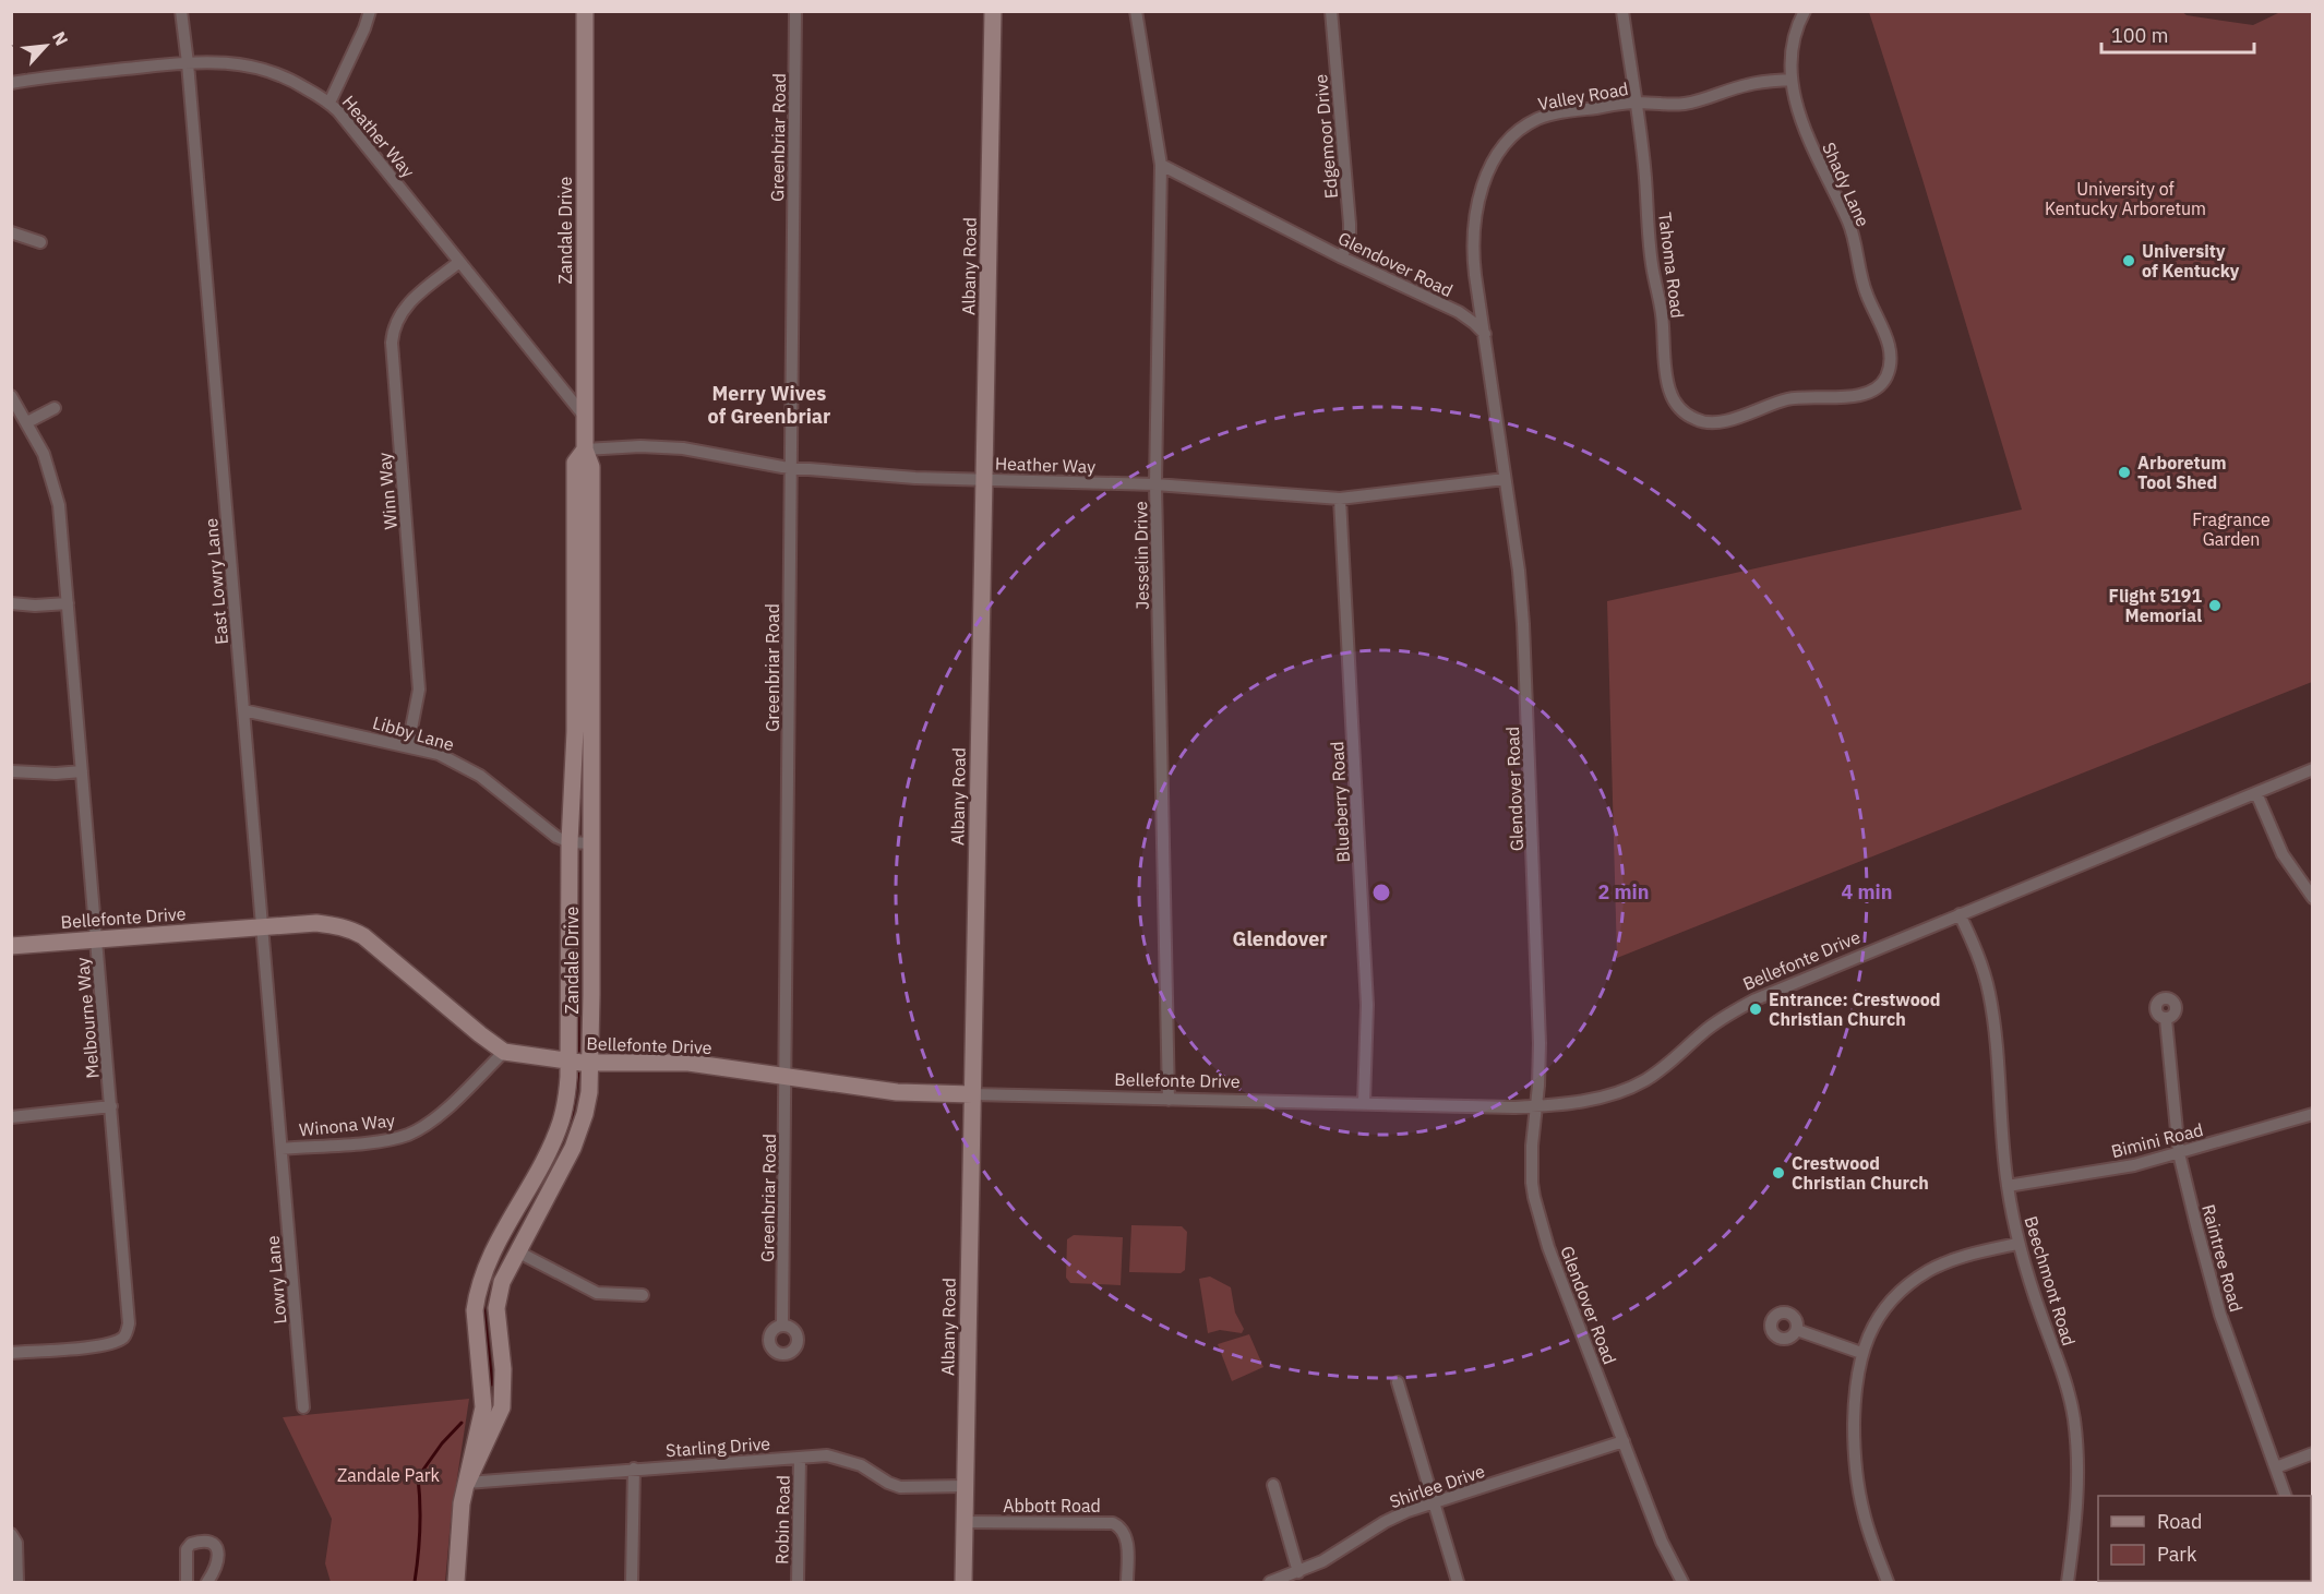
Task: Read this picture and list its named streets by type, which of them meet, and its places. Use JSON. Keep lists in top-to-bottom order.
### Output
{
  "streets": {
    "street": [
      "Valley Road",
      "Heather Way",
      "Edgemoor Drive",
      "Greenbriar Road",
      "Shady Lane",
      "Zandale Drive",
      "Glendover Road",
      "Tahoma Road",
      "Albany Road",
      "Winn Way",
      "Jesselin Drive",
      "East Lowry Lane",
      "Libby Lane",
      "Blueberry Road",
      "Bellefonte Drive",
      "Melbourne Way",
      "Winona Way",
      "Bimini Road",
      "Raintree Road",
      "Lowry Lane",
      "Beechmont Road",
      "Starling Drive",
      "Shirlee Drive",
      "Abbott Road",
      "Robin Road"
    ]
  },
  "crossings": [
    ["Valley Road", "Shady Lane"],
    ["Valley Road", "Glendover Road"],
    ["Valley Road", "Tahoma Road"],
    ["Heather Way", "Greenbriar Road"],
    ["Heather Way", "Zandale Drive"],
    ["Heather Way", "Glendover Road"],
    ["Heather Way", "Albany Road"],
    ["Heather Way", "Winn Way"],
    ["Heather Way", "Jesselin Drive"],
    ["Heather Way", "East Lowry Lane"],
    ["Heather Way", "Blueberry Road"],
    ["Edgemoor Drive", "Glendover Road"],
    ["Greenbriar Road", "Bellefonte Drive"],
    ["Shady Lane", "Tahoma Road"],
    ["Zandale Drive", "Libby Lane"],
    ["Zandale Drive", "Bellefonte Drive"],
    ["Zandale Drive", "Starling Drive"],
    ["Glendover Road", "Jesselin Drive"],
    ["Glendover Road", "Bellefonte Drive"],
    ["Glendover Road", "Shirlee Drive"],
    ["Albany Road", "Bellefonte Drive"],
    ["Albany Road", "Starling Drive"],
    ["Albany Road", "Abbott Road"],
    ["Winn Way", "Libby Lane"],
    ["Jesselin Drive", "Bellefonte Drive"],
    ["East Lowry Lane", "Libby Lane"],
    ["East Lowry Lane", "Bellefonte Drive"],
    ["East Lowry Lane", "Winona Way"],
    ["East Lowry Lane", "Lowry Lane"],
    ["Blueberry Road", "Bellefonte Drive"],
    ["Bellefonte Drive", "Melbourne Way"],
    ["Bellefonte Drive", "Winona Way"],
    ["Bellefonte Drive", "Beechmont Road"],
    ["Winona Way", "Lowry Lane"],
    ["Bimini Road", "Raintree Road"],
    ["Bimini Road", "Beechmont Road"],
    ["Starling Drive", "Robin Road"]
  ],
  "districts": ["Merry Wives of Greenbriar", "Glendover"],
  "parks": ["University of Kentucky Arboretum", "Fragrance Garden", "Zandale Park"],
  "places": [
    "University of Kentucky",
    "Arboretum Tool Shed",
    "Flight 5191 Memorial",
    "Entrance: Crestwood Christian Church",
    "Crestwood Christian Church"
  ],
  "legend": ["Road", "Park"],
  "scale_bar": "100 m",
  "north": "top right",
  "rings": ["2 min", "4 min"]
}
